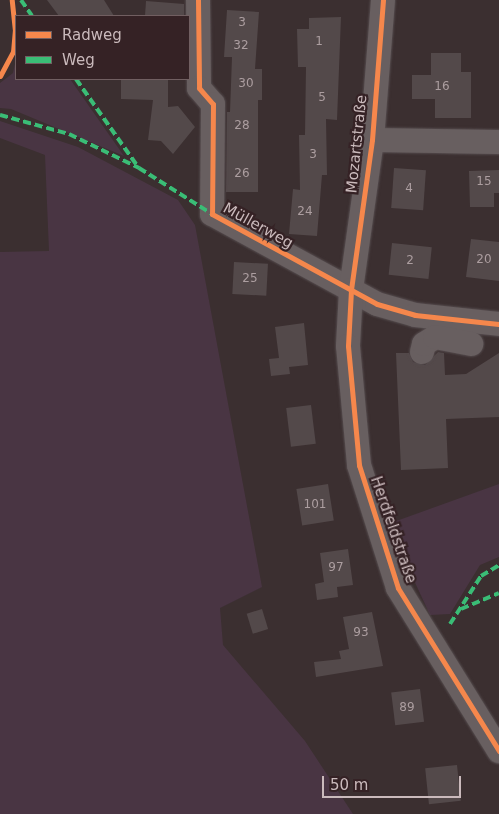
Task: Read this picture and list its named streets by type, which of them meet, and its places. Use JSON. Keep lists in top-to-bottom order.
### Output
{
  "streets": {
    "street": ["Mozartstraße", "Müllerweg", "Herdfeldstraße"]
  },
  "crossings": [
    ["Mozartstraße", "Müllerweg"],
    ["Mozartstraße", "Herdfeldstraße"],
    ["Müllerweg", "Herdfeldstraße"]
  ],
  "house_numbers": [
    "3",
    "1",
    "32",
    "30",
    "16",
    "5",
    "28",
    "3",
    "26",
    "15",
    "4",
    "24",
    "20",
    "2",
    "25",
    "101",
    "97",
    "93",
    "89"
  ],
  "legend": ["Radweg", "Weg"],
  "scale_bar": "50 m"
}
